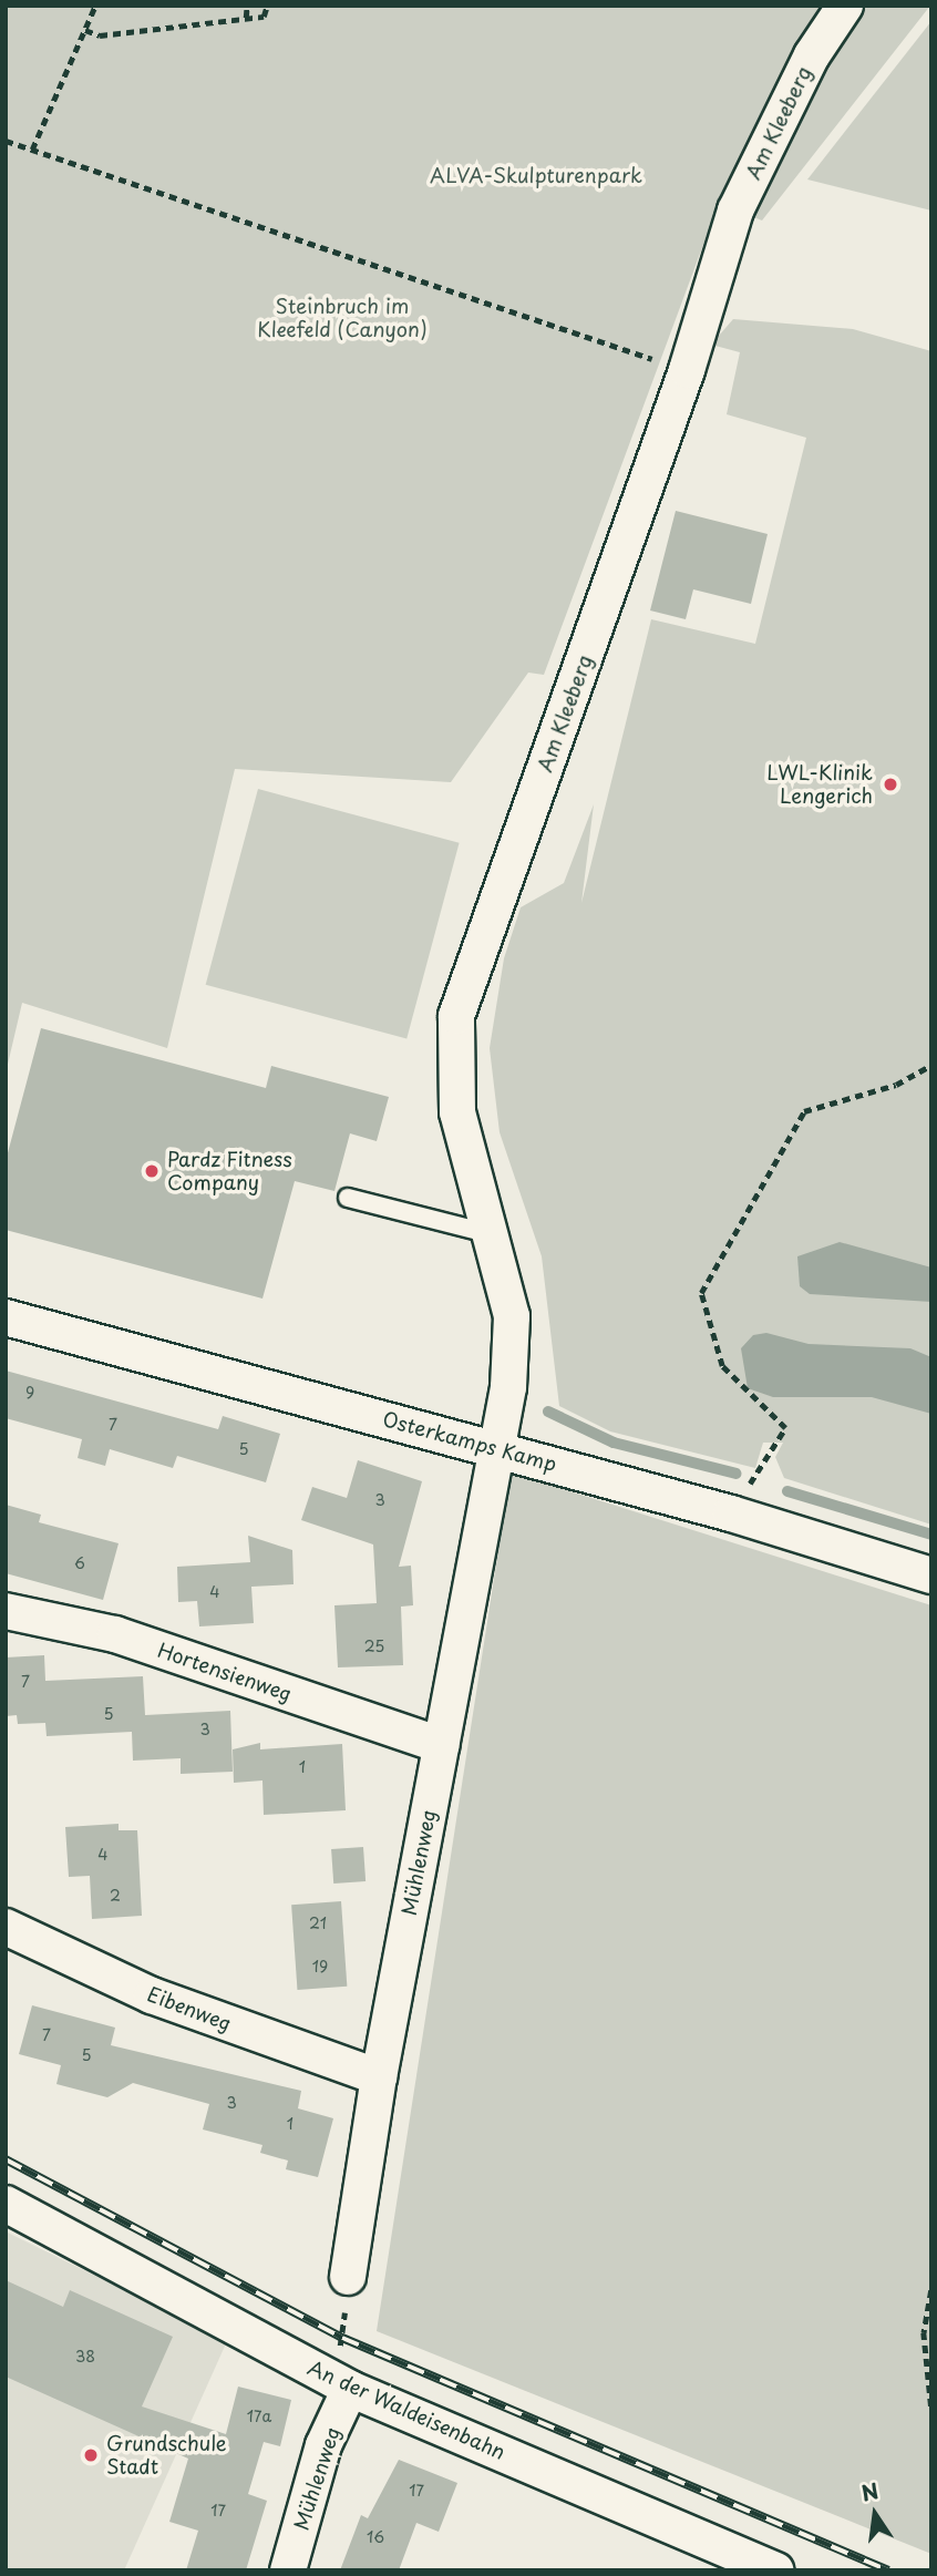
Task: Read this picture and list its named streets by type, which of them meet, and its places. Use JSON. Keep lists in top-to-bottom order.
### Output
{
  "streets": {
    "street": [
      "Am Kleeberg",
      "Osterkamps Kamp",
      "Hortensienweg",
      "Mühlenweg",
      "Eibenweg",
      "An der Waldeisenbahn"
    ]
  },
  "crossings": [
    ["Am Kleeberg", "Osterkamps Kamp"],
    ["Am Kleeberg", "Mühlenweg"],
    ["Osterkamps Kamp", "Mühlenweg"],
    ["Hortensienweg", "Mühlenweg"],
    ["Mühlenweg", "Eibenweg"],
    ["Mühlenweg", "An der Waldeisenbahn"]
  ],
  "parks": ["ALVA-Skulpturenpark", "Steinbruch im Kleefeld (Canyon)"],
  "places": ["LWL-Klinik Lengerich", "Pardz Fitness Company", "Grundschule Stadt"],
  "house_numbers": [
    "9",
    "7",
    "5",
    "3",
    "6",
    "4",
    "25",
    "7",
    "5",
    "3",
    "1",
    "4",
    "2",
    "21",
    "19",
    "7",
    "5",
    "3",
    "1",
    "38",
    "17a",
    "17",
    "17",
    "16"
  ],
  "north": "top"
}
